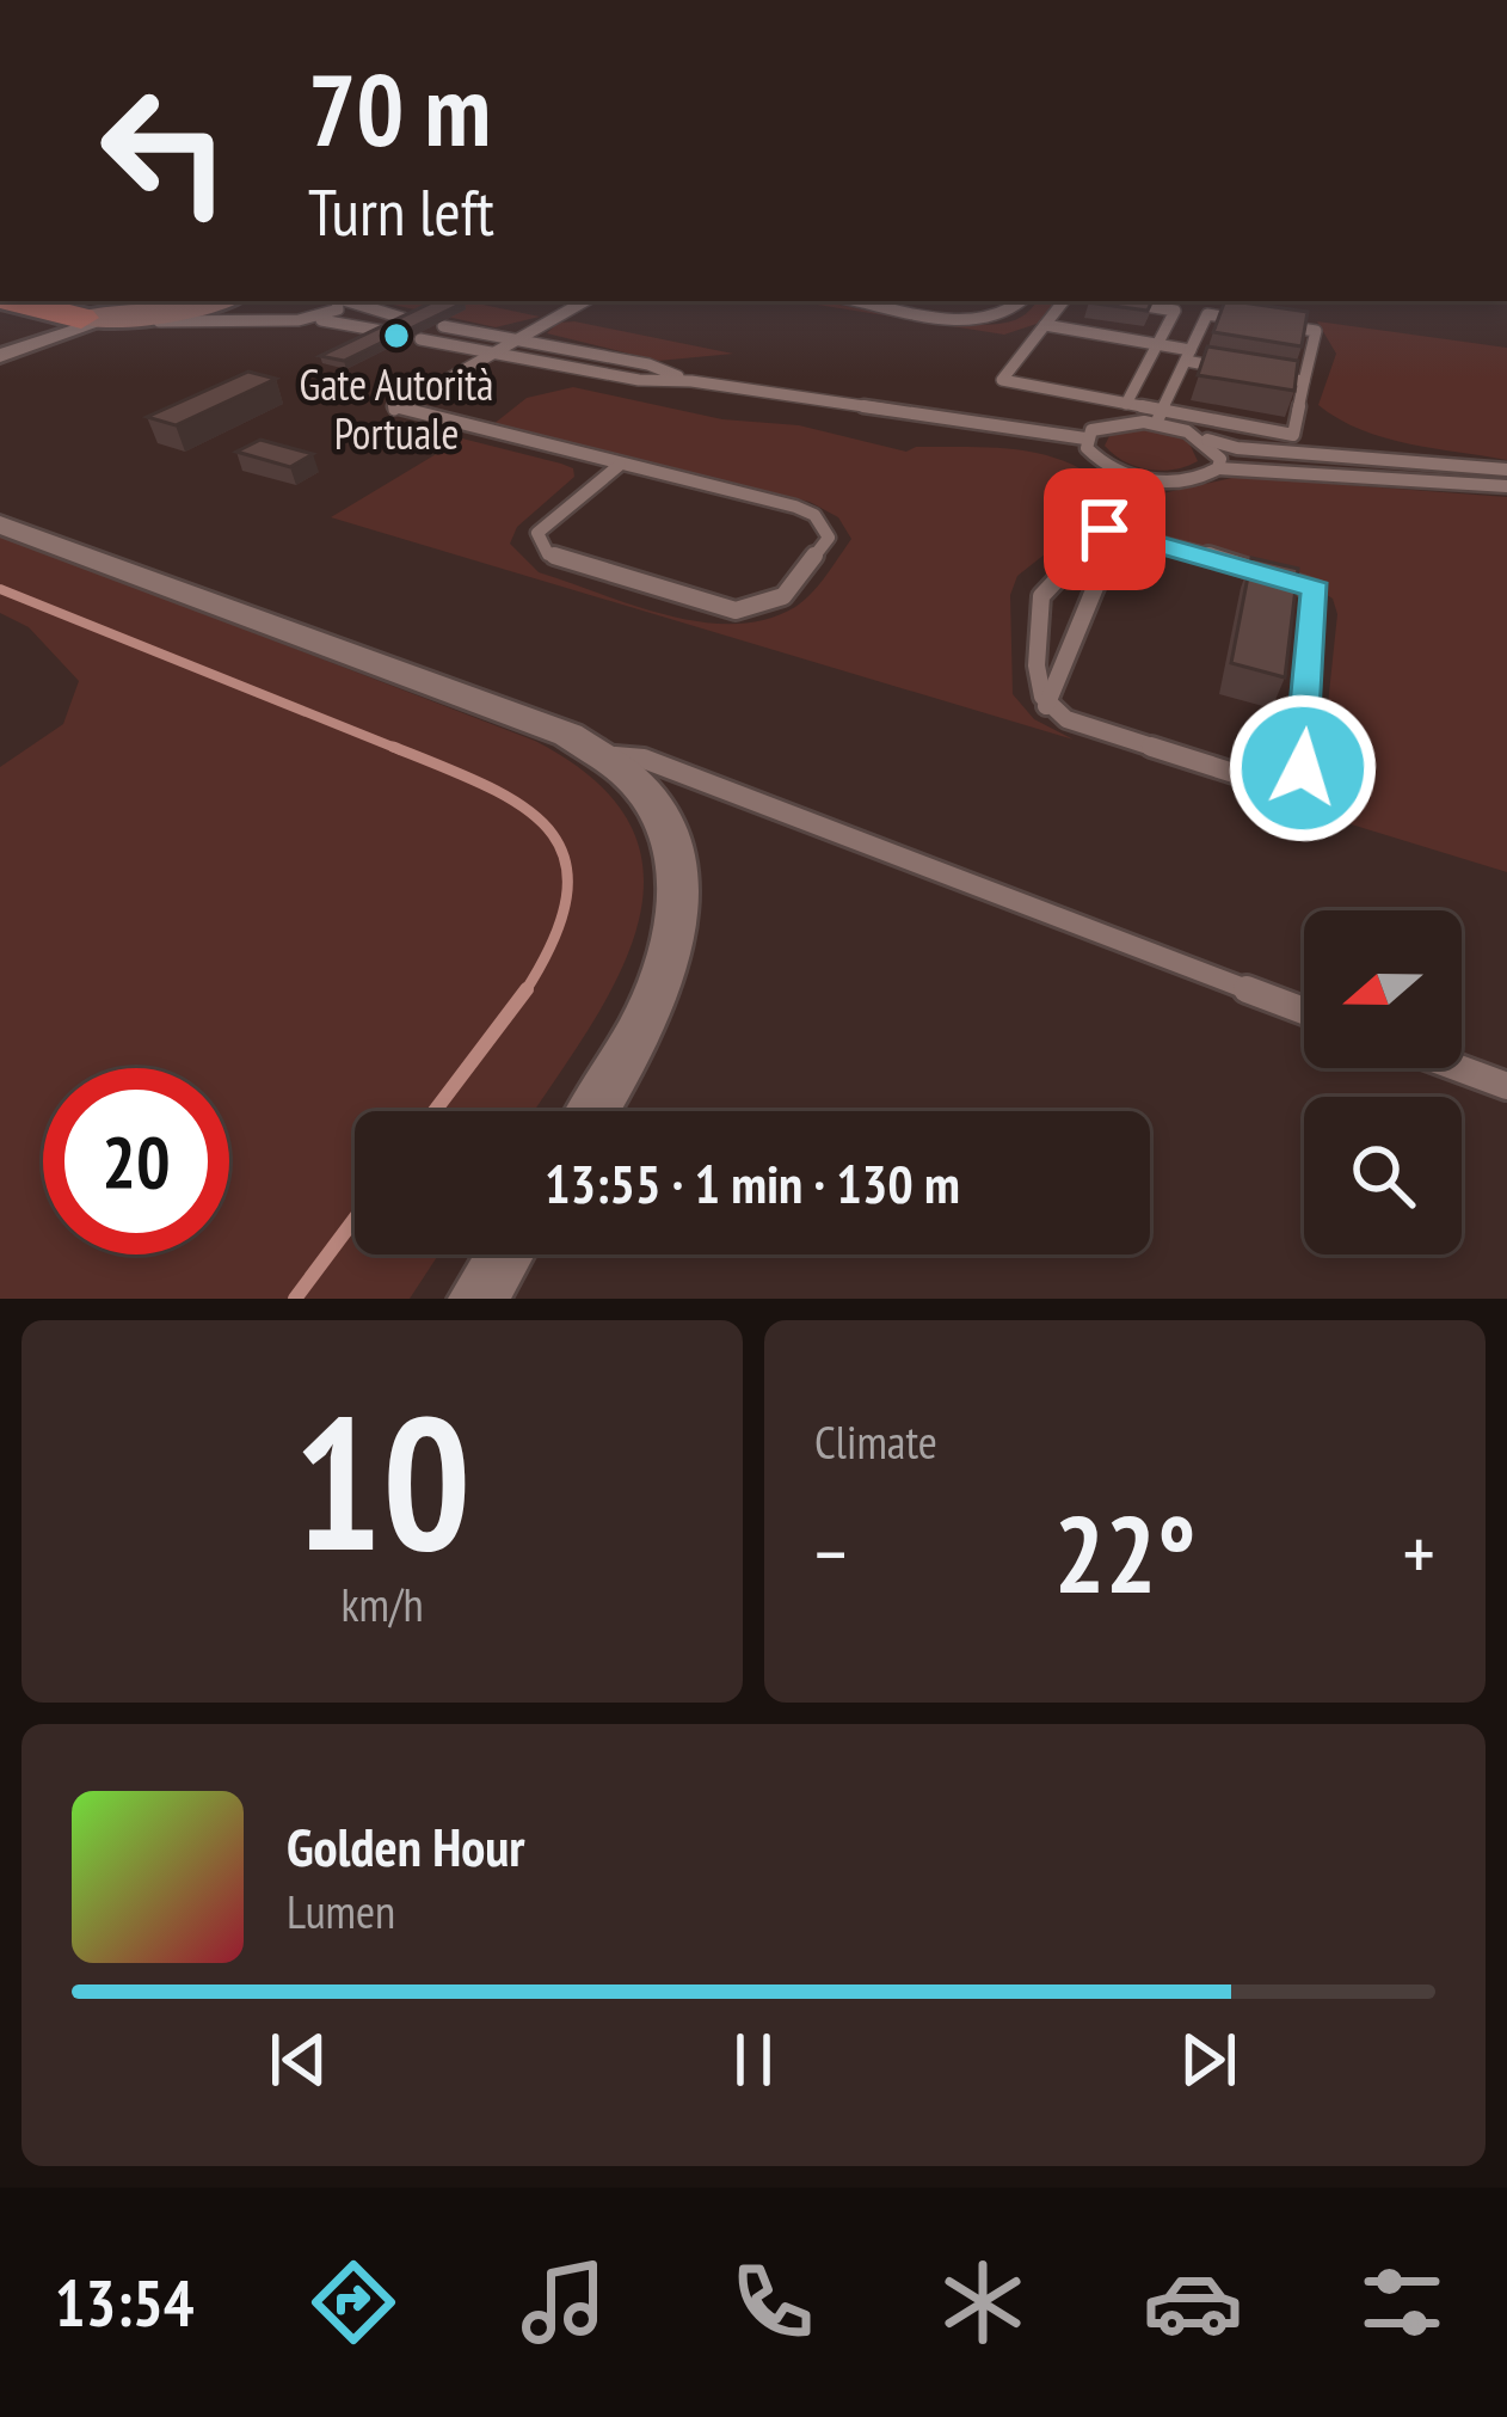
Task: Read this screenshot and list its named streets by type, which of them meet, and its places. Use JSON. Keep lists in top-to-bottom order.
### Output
{
  "places": ["Gate Autorità Portuale"],
  "north": "left",
  "page": {
    "turn": ["70 m", "Turn left"],
    "limit": "20",
    "trip": "13:55 · 1 min · 130 m",
    "tile": [
      ["10", "km/h"],
      "Climate"
    ],
    "heat": ["−", "22°", "+"],
    "song": ["Golden Hour", "Lumen"],
    "tabs": "13:54"
  }
}
